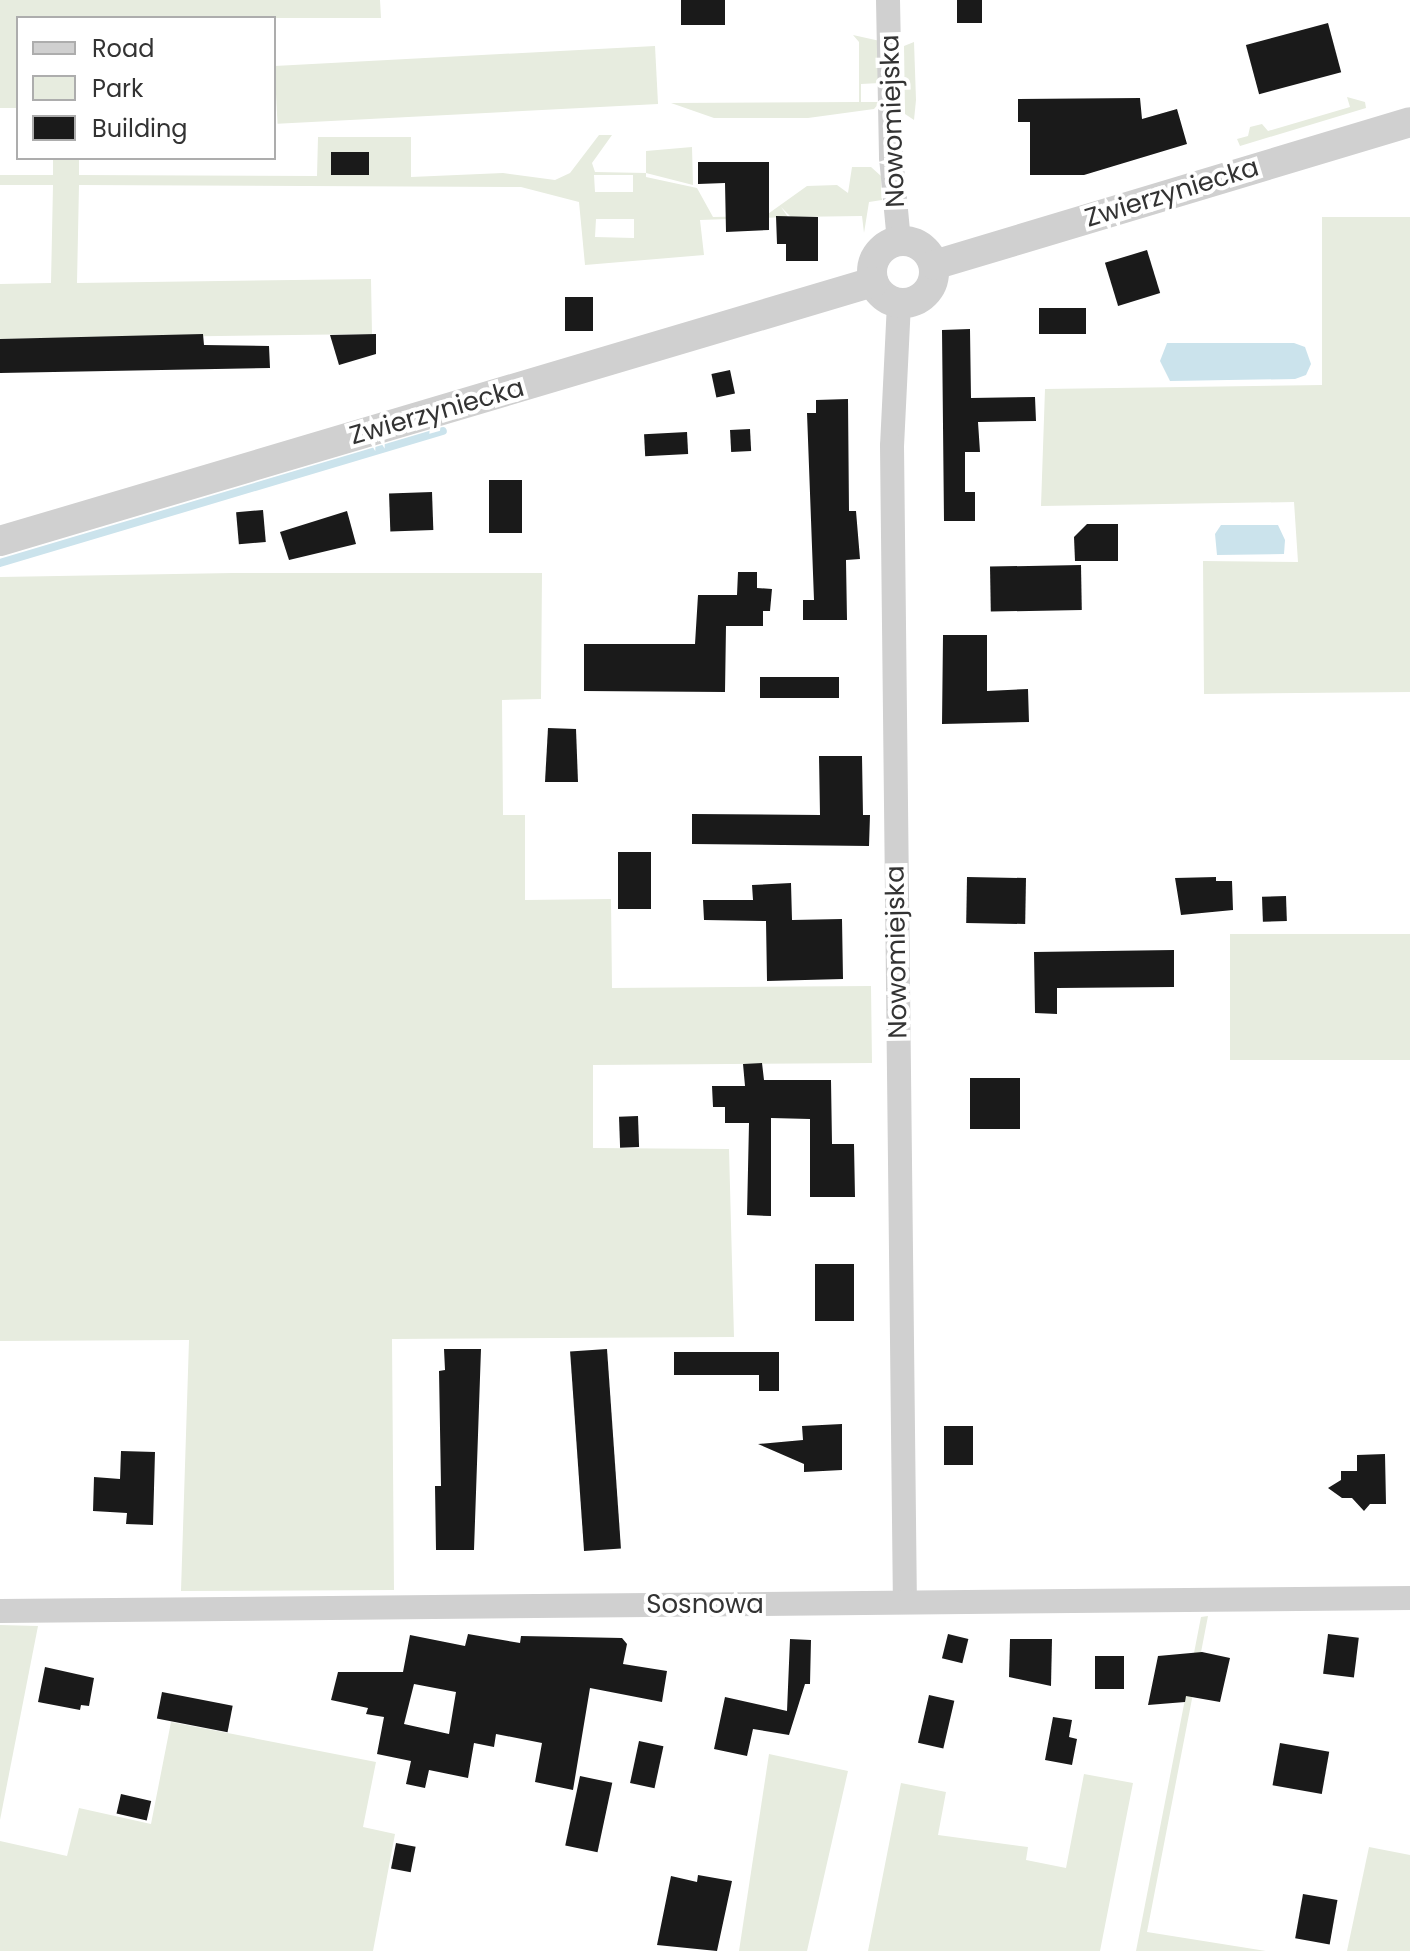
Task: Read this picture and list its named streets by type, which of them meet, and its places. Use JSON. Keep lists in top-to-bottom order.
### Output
{
  "streets": {
    "street": ["Nowomiejska", "Zwierzyniecka", "Sosnowa"]
  },
  "crossings": [
    ["Nowomiejska", "Zwierzyniecka"],
    ["Nowomiejska", "Sosnowa"]
  ],
  "legend": ["Road", "Park", "Building"]
}
